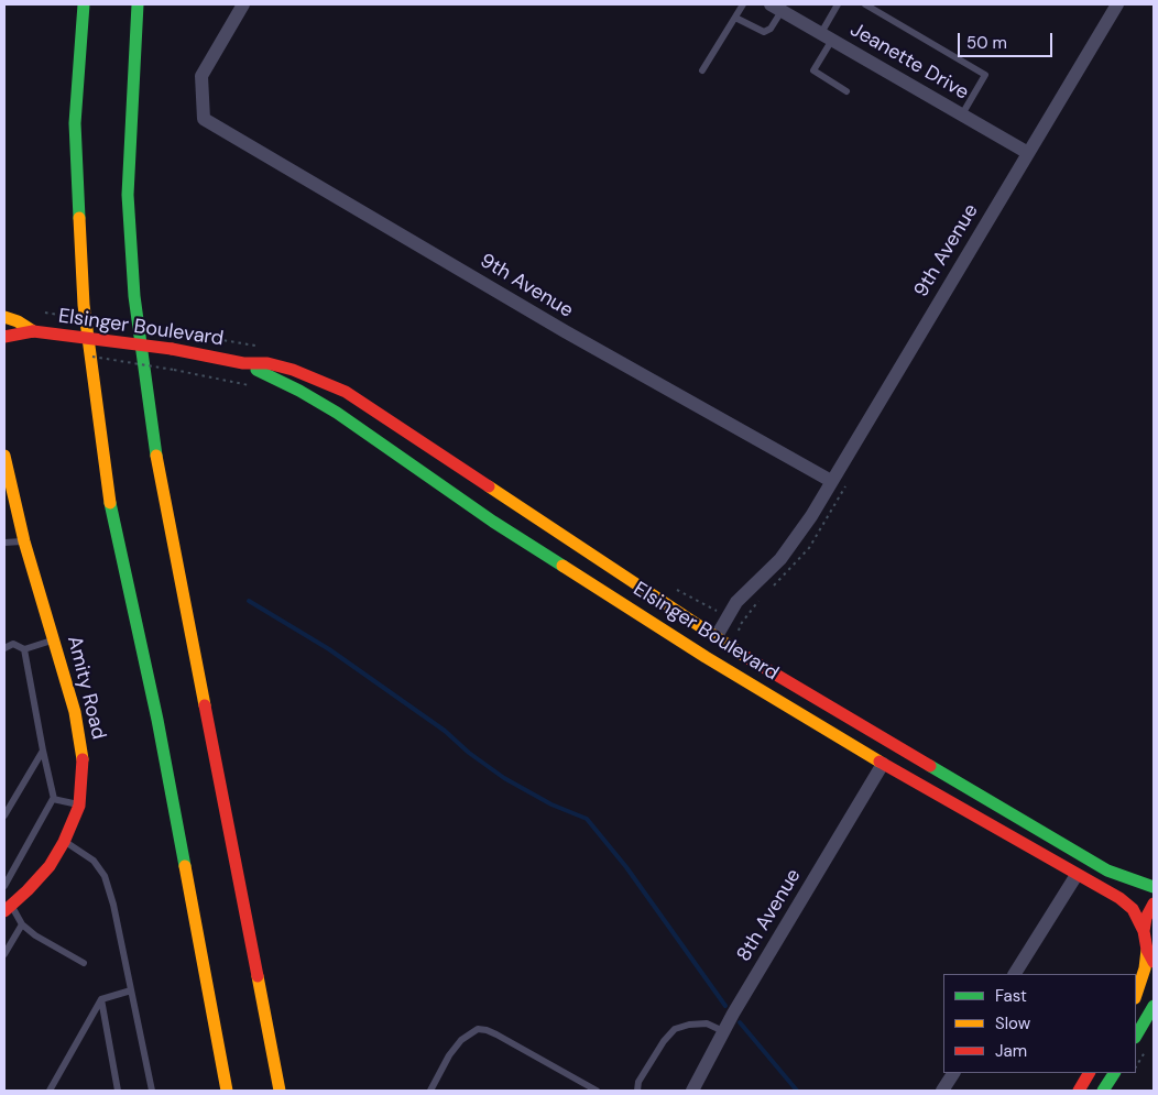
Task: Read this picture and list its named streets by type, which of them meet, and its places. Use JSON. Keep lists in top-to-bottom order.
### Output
{
  "streets": {
    "main road": ["Elsinger Boulevard", "Amity Road"],
    "street": ["Jeanette Drive", "9th Avenue", "8th Avenue"]
  },
  "crossings": [
    ["Jeanette Drive", "9th Avenue"],
    ["9th Avenue", "Elsinger Boulevard"],
    ["Elsinger Boulevard", "8th Avenue"]
  ],
  "legend": ["Fast", "Slow", "Jam"],
  "scale_bar": "50 m"
}
